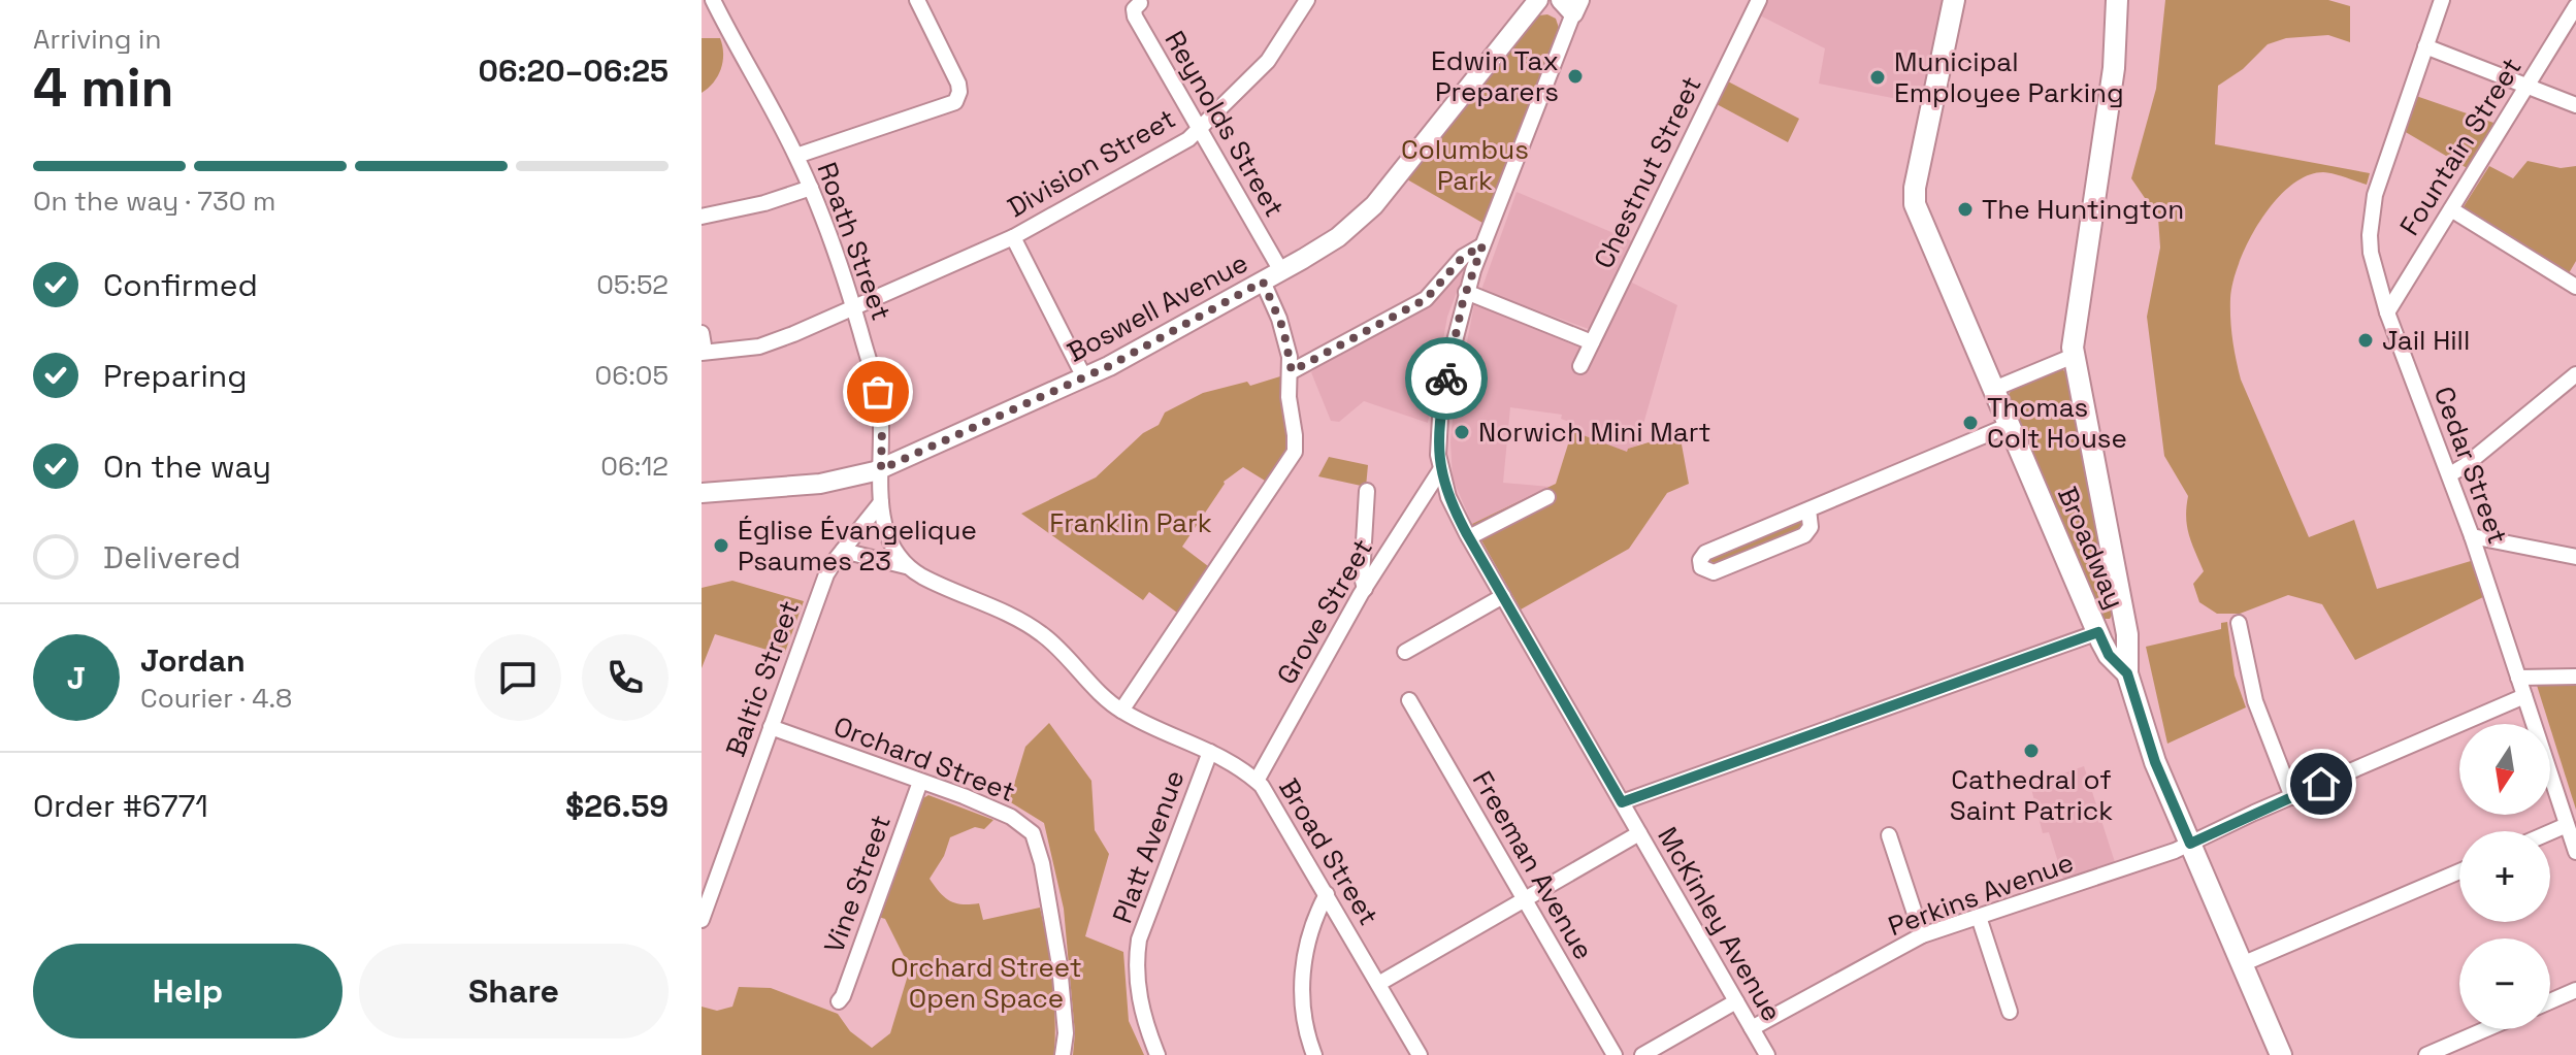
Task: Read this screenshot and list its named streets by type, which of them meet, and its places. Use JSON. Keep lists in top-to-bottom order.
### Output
{
  "streets": {
    "main road": ["Broadway"],
    "street": [
      "Reynolds Street",
      "Fountain Street",
      "Division Street",
      "Chestnut Street",
      "Roath Street",
      "Boswell Avenue",
      "Cedar Street",
      "Grove Street",
      "Baltic Street",
      "Orchard Street",
      "Platt Avenue",
      "Broad Street",
      "Freeman Avenue",
      "Vine Street",
      "Perkins Avenue",
      "McKinley Avenue"
    ]
  },
  "crossings": [
    ["Reynolds Street", "Division Street"],
    ["Reynolds Street", "Boswell Avenue"],
    ["Fountain Street", "Cedar Street"],
    ["Division Street", "Roath Street"],
    ["Roath Street", "Boswell Avenue"],
    ["Cedar Street", "Perkins Avenue"],
    ["Broadway", "Perkins Avenue"],
    ["Grove Street", "Broad Street"],
    ["Grove Street", "McKinley Avenue"],
    ["Baltic Street", "Orchard Street"],
    ["Orchard Street", "Vine Street"],
    ["Platt Avenue", "Broad Street"],
    ["Perkins Avenue", "McKinley Avenue"]
  ],
  "parks": ["Columbus Park", "Franklin Park", "Orchard Street Open Space"],
  "places": [
    "Edwin Tax Preparers",
    "Municipal Employee Parking",
    "The Huntington",
    "Jail Hill",
    "Thomas Colt House",
    "Norwich Mini Mart",
    "Église Évangelique Psaumes 23",
    "Cathedral of Saint Patrick"
  ],
  "north": "bottom",
  "page": {
    "heading": ["4 min", "Arriving in", "06:20–06:25"],
    "panel": [
      "Jordan",
      "Courier · 4.8",
      "Order #6771",
      "$26.59"
    ],
    "bar": "On the way · 730 m",
    "list": [
      ["Confirmed", "05:52"],
      ["Preparing", "06:05"],
      ["On the way", "06:12"],
      "Delivered"
    ],
    "round": "J",
    "map_buttons": ["+", "−"],
    "buttons": ["Help", "Share"]
  }
}
